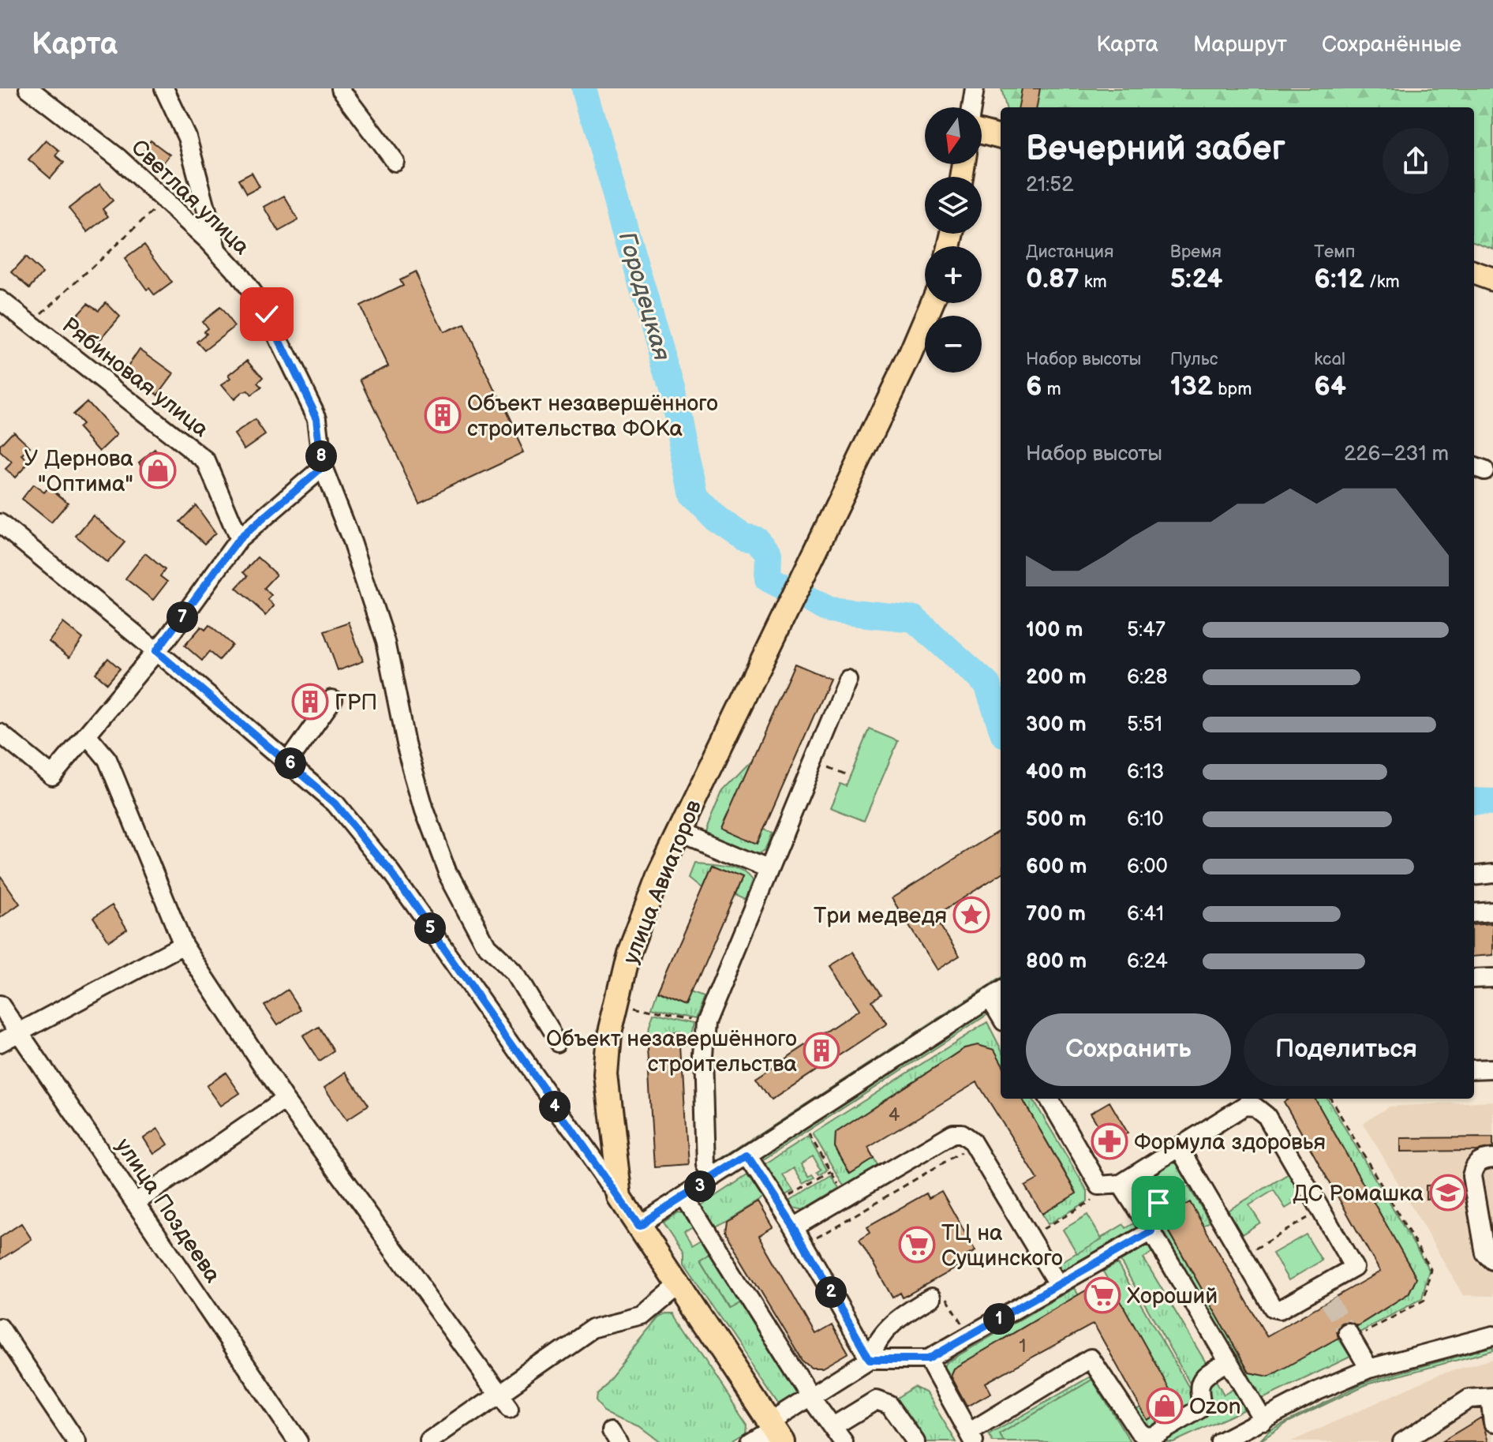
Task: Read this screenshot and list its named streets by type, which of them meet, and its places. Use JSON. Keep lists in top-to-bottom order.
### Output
{
  "streets": {
    "main road": ["улица Авиаторов"],
    "street": ["Светлая улица", "Рябиновая улица", "улица Поздеева"]
  },
  "water": ["Городецкая"],
  "places": {
    "building": ["Объект незавершённого строительства ФОКа", "ГРП", "Объект незавершённого строительства"],
    "shop": ["У Дернова \"Оптима\"", "Ozon"],
    "place": ["Три медведя"],
    "pharmacy": ["Формула здоровья"],
    "school or university": ["ДС Ромашка"],
    "supermarket": ["ТЦ на Сущинского", "Хороший"]
  },
  "house_numbers": ["4", "1"],
  "north": "bottom",
  "page": {
    "header": "Карта",
    "nav": ["Карта", "Маршрут", "Сохранённые"],
    "map_buttons": ["+", "−"],
    "heading": ["Вечерний забег", "21:52"],
    "stats": [
      ["Дистанция", "0.87 km"],
      ["Время", "5:24"],
      ["Темп", "6:12 /km"],
      ["Набор высоты", "6 m"],
      ["Пульс", "132 bpm"],
      ["kcal", "64"]
    ],
    "chart": ["Набор высоты", "226–231 m"],
    "pins": [
      "8",
      "7",
      "6",
      "5",
      "4",
      "3",
      "2",
      "1"
    ],
    "list": [
      {
        "name": "100 m",
        "note": "5:47"
      },
      {
        "name": "200 m",
        "note": "6:28"
      },
      {
        "name": "300 m",
        "note": "5:51"
      },
      {
        "name": "400 m",
        "note": "6:13"
      },
      {
        "name": "500 m",
        "note": "6:10"
      },
      {
        "name": "600 m",
        "note": "6:00"
      },
      {
        "name": "700 m",
        "note": "6:41"
      },
      {
        "name": "800 m",
        "note": "6:24"
      }
    ],
    "buttons": ["Сохранить", "Поделиться"]
  }
}
